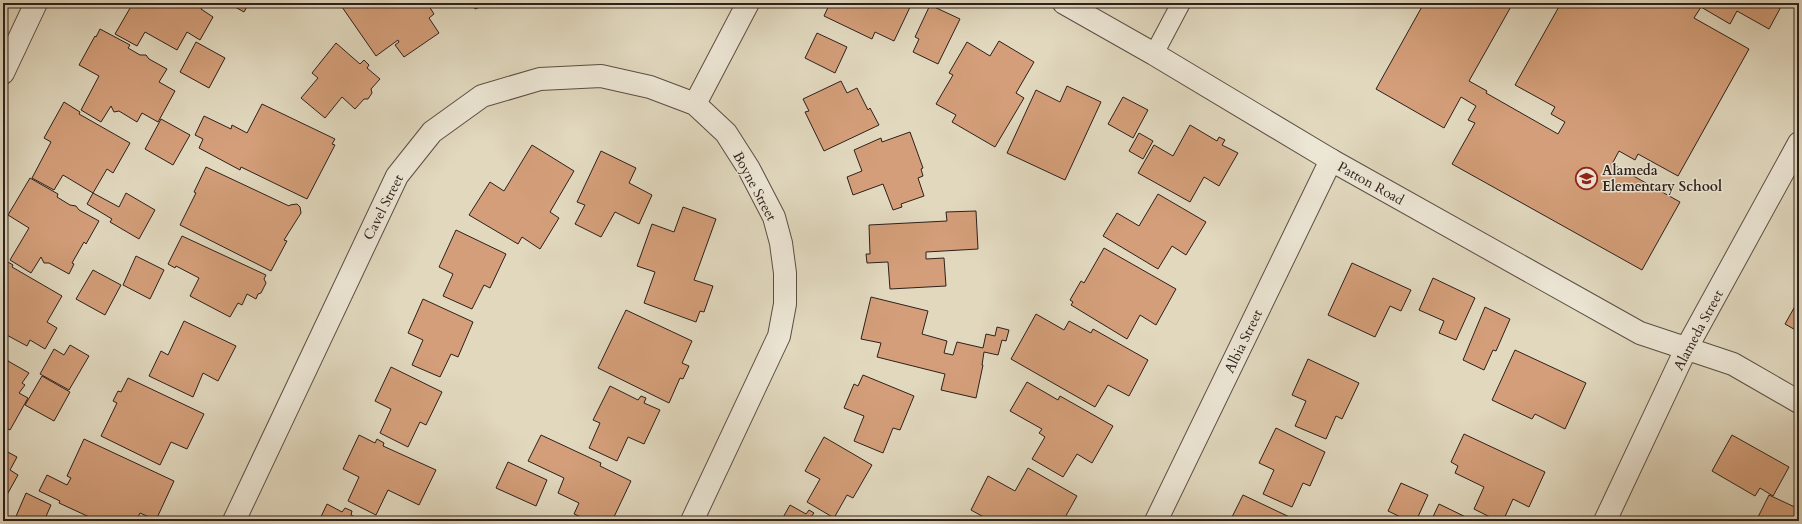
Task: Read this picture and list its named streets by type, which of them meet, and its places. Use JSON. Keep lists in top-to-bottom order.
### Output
{
  "streets": {
    "street": [
      "Patton Road",
      "Boyne Street",
      "Cavel Street",
      "Alameda Street",
      "Albia Street"
    ]
  },
  "crossings": [
    ["Patton Road", "Alameda Street"],
    ["Patton Road", "Albia Street"],
    ["Boyne Street", "Cavel Street"]
  ],
  "places": {
    "school or university": ["Alameda Elementary School"]
  }
}
